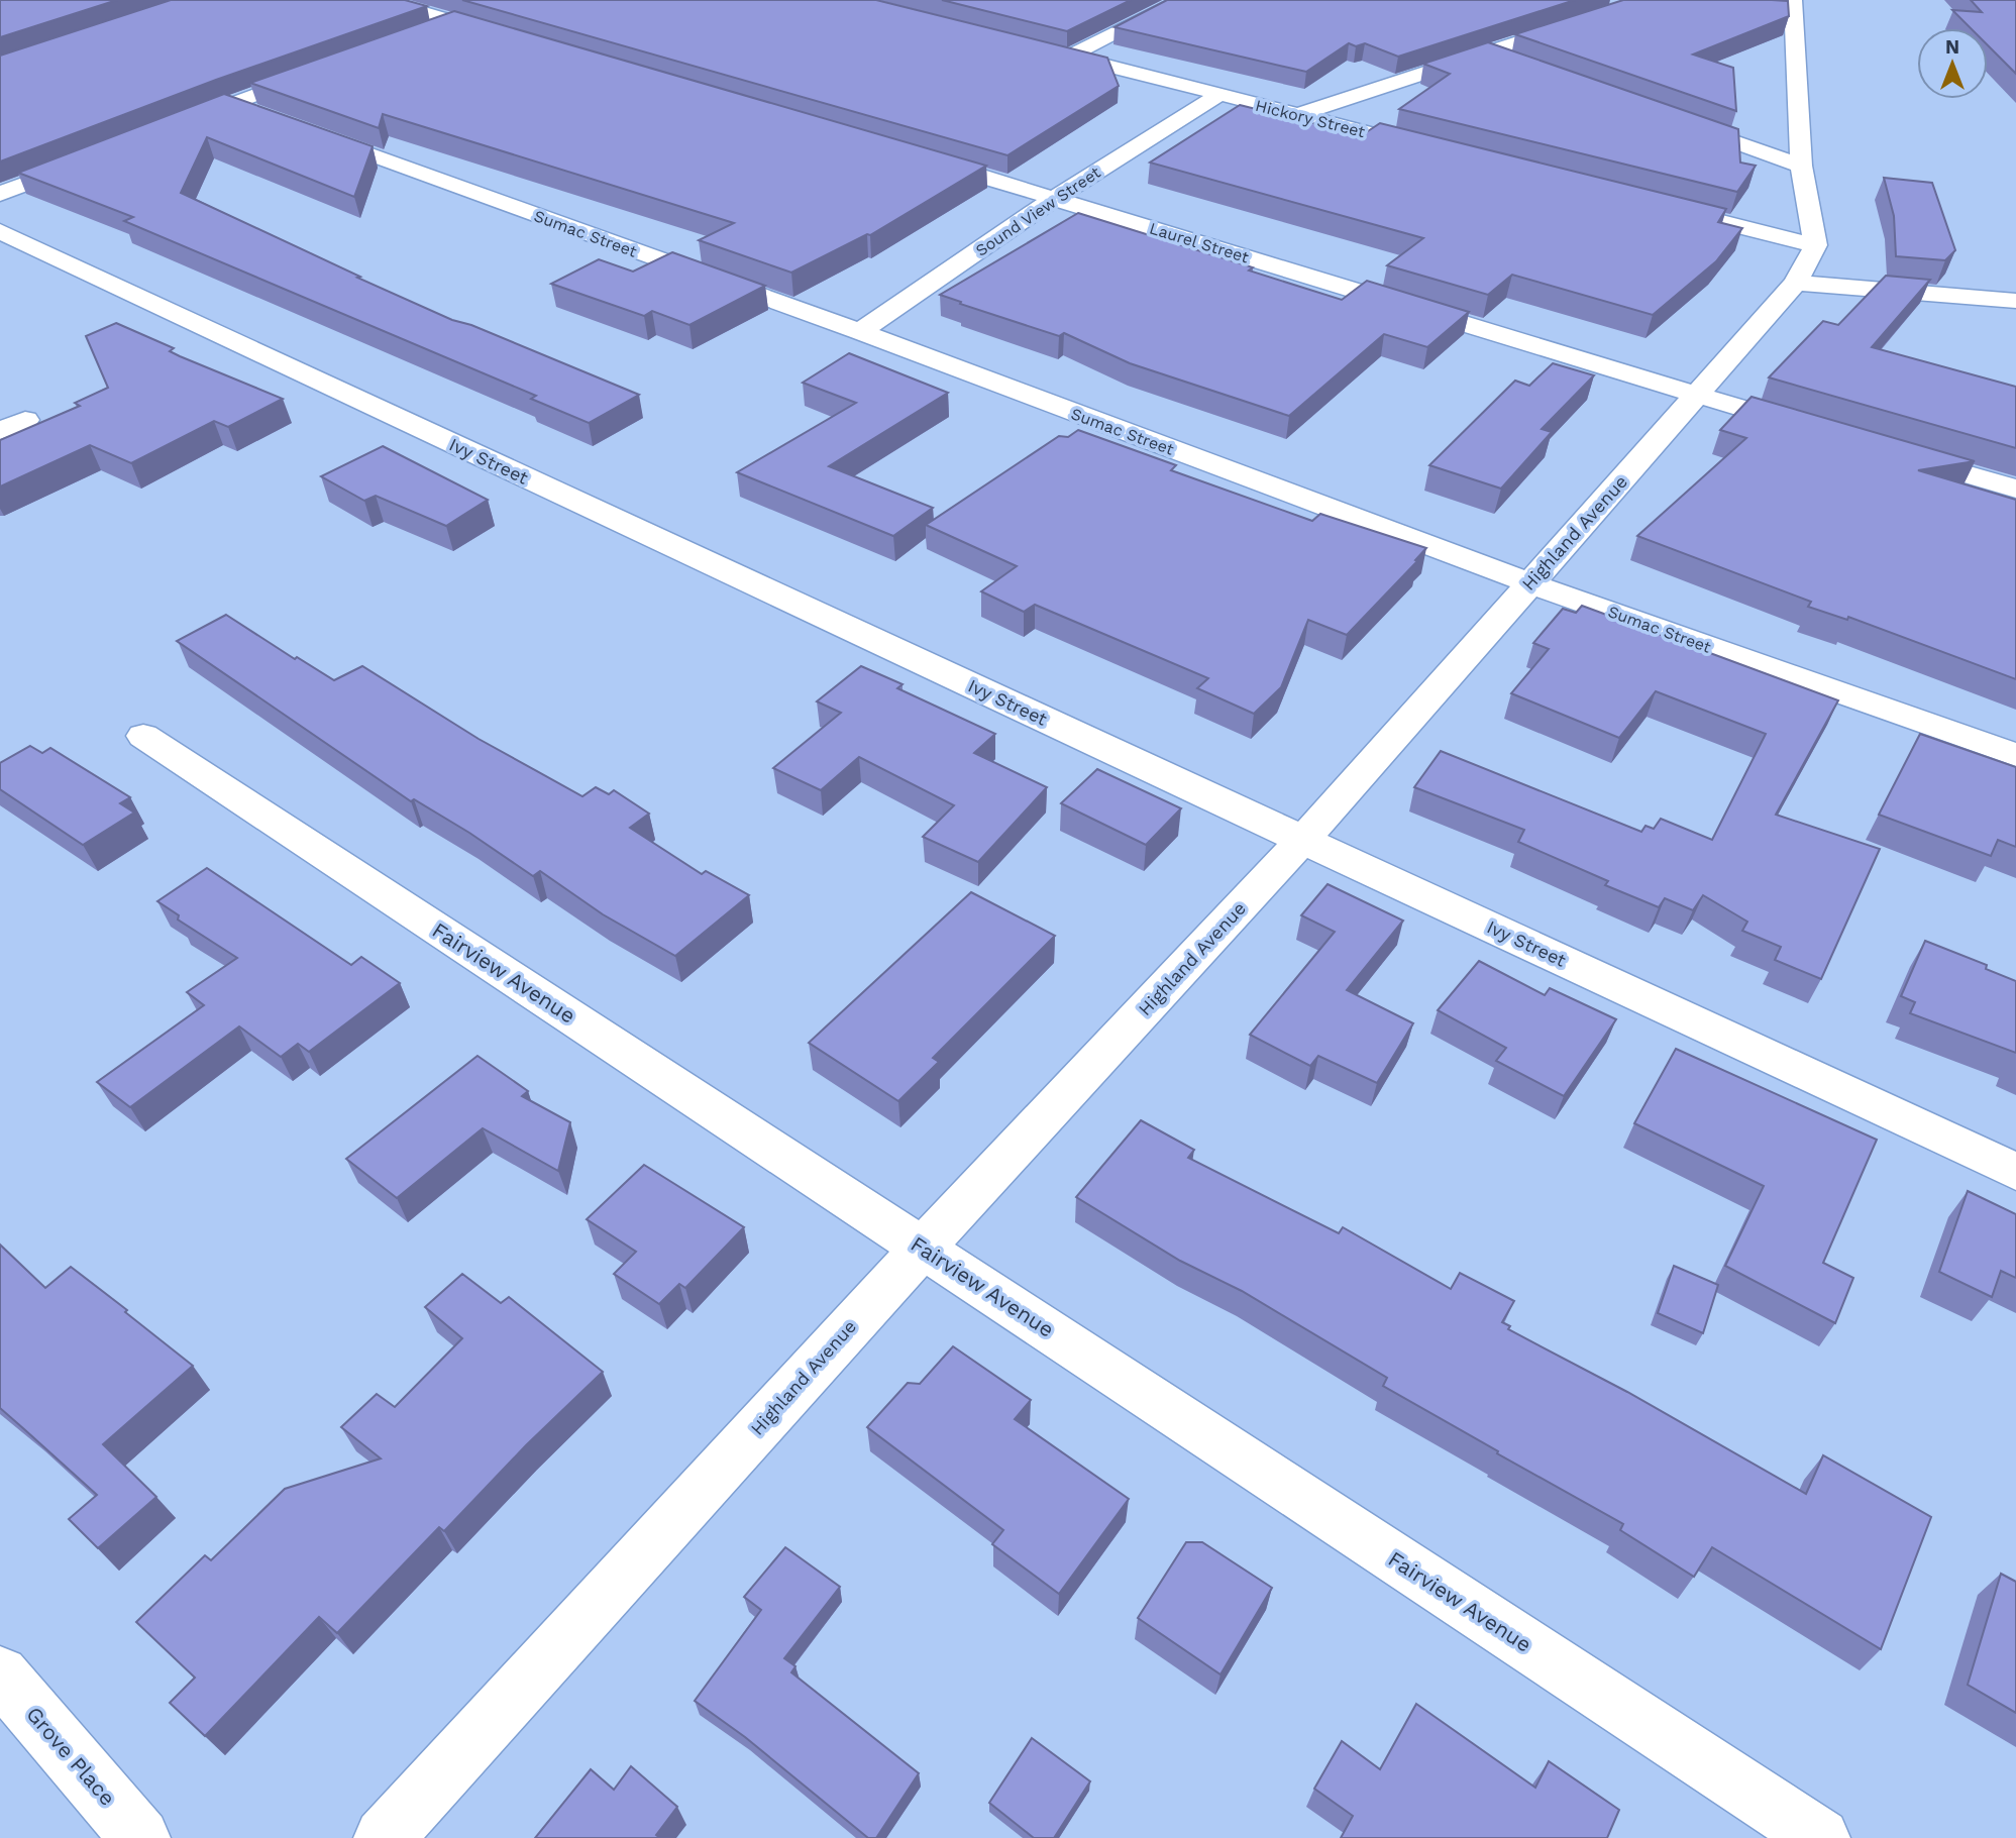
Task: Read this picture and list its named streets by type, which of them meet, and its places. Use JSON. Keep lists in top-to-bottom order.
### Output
{
  "streets": {
    "street": [
      "Hickory Street",
      "Sound View Street",
      "Sumac Street",
      "Laurel Street",
      "Ivy Street",
      "Highland Avenue",
      "Fairview Avenue",
      "Grove Place"
    ]
  },
  "crossings": [
    ["Hickory Street", "Sound View Street"],
    ["Sound View Street", "Sumac Street"],
    ["Sound View Street", "Laurel Street"],
    ["Sumac Street", "Highland Avenue"],
    ["Laurel Street", "Highland Avenue"],
    ["Ivy Street", "Highland Avenue"],
    ["Highland Avenue", "Fairview Avenue"]
  ],
  "north": "top"
}
